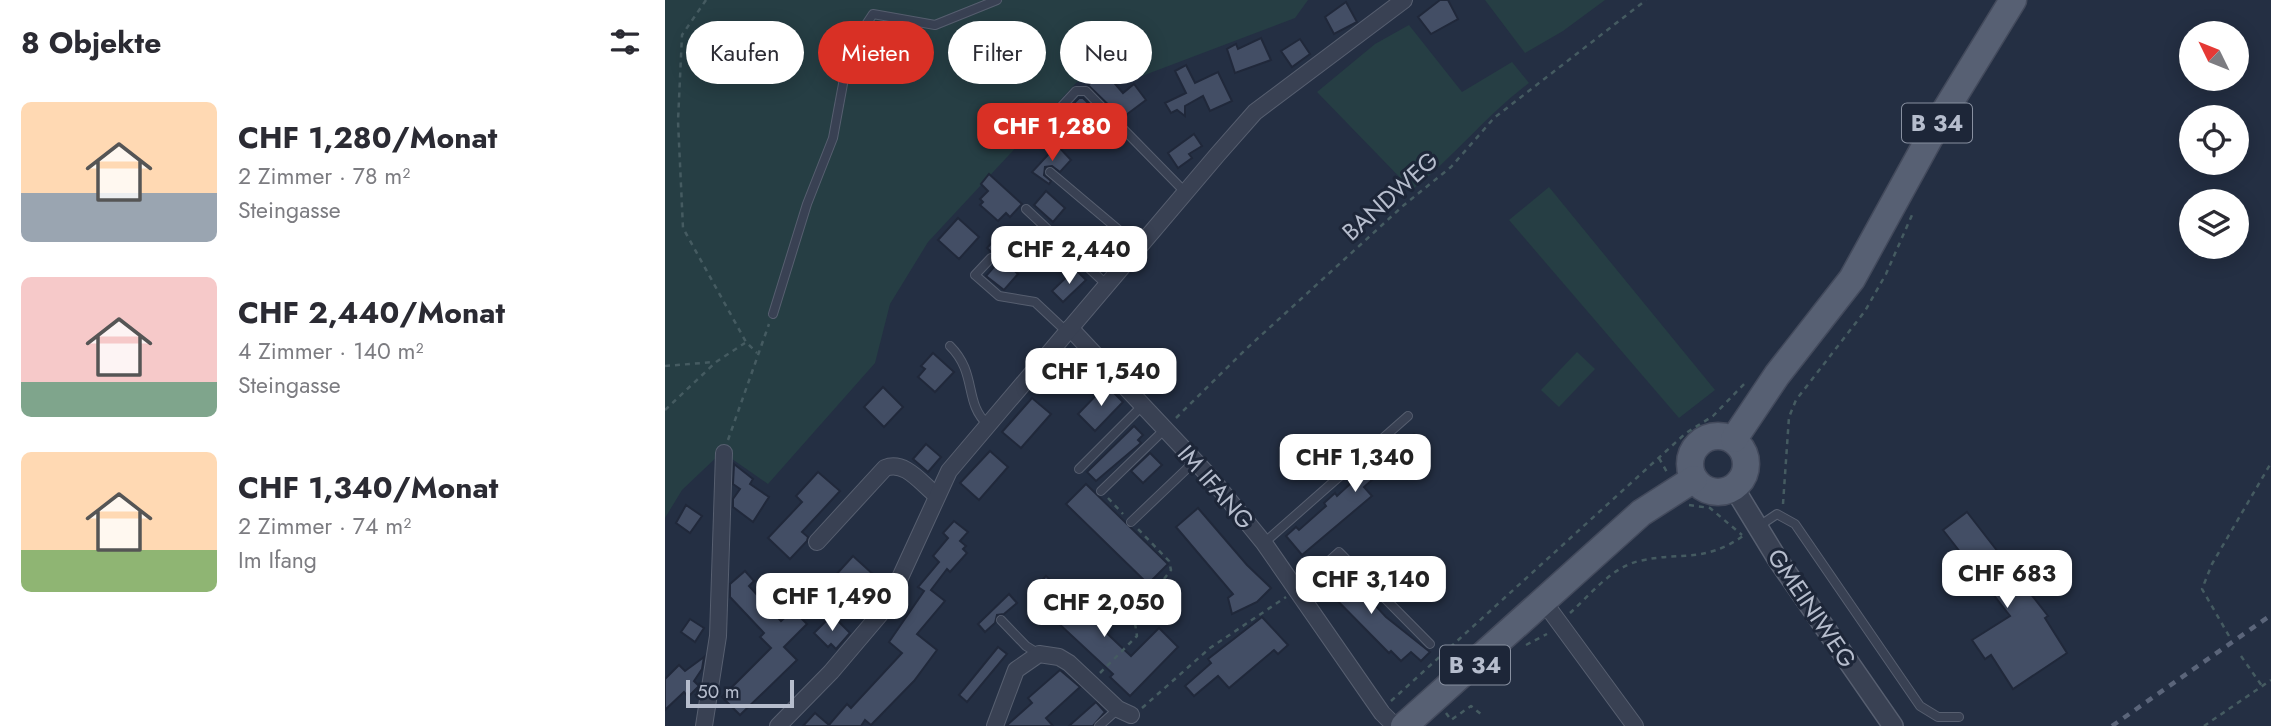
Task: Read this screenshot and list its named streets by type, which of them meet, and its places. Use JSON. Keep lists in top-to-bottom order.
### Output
{
  "streets": {
    "main road": ["B 34"],
    "street": ["IM IFANG", "GMEINIWEG"],
    "path": ["BANDWEG"]
  },
  "crossings": [
    ["B 34", "IM IFANG"],
    ["B 34", "GMEINIWEG"],
    ["BANDWEG", "IM IFANG"]
  ],
  "scale_bar": "50 m",
  "north": "top left",
  "page": {
    "heading": "8 Objekte",
    "chip": [
      "Kaufen",
      "Mieten",
      "Filter",
      "Neu"
    ],
    "list": [
      {
        "name": "CHF 1,280/Monat",
        "note": "2 Zimmer · 78 m² · Steingasse"
      },
      {
        "name": "CHF 2,440/Monat",
        "note": "4 Zimmer · 140 m² · Steingasse"
      },
      {
        "name": "CHF 1,340/Monat",
        "note": "2 Zimmer · 74 m² · Im Ifang"
      }
    ],
    "price": [
      "CHF 1,280",
      "CHF 2,440",
      "CHF 1,540",
      "CHF 1,340",
      "CHF 683",
      "CHF 3,140",
      "CHF 1,490",
      "CHF 2,050"
    ],
    "scale": "50 m"
  }
}
